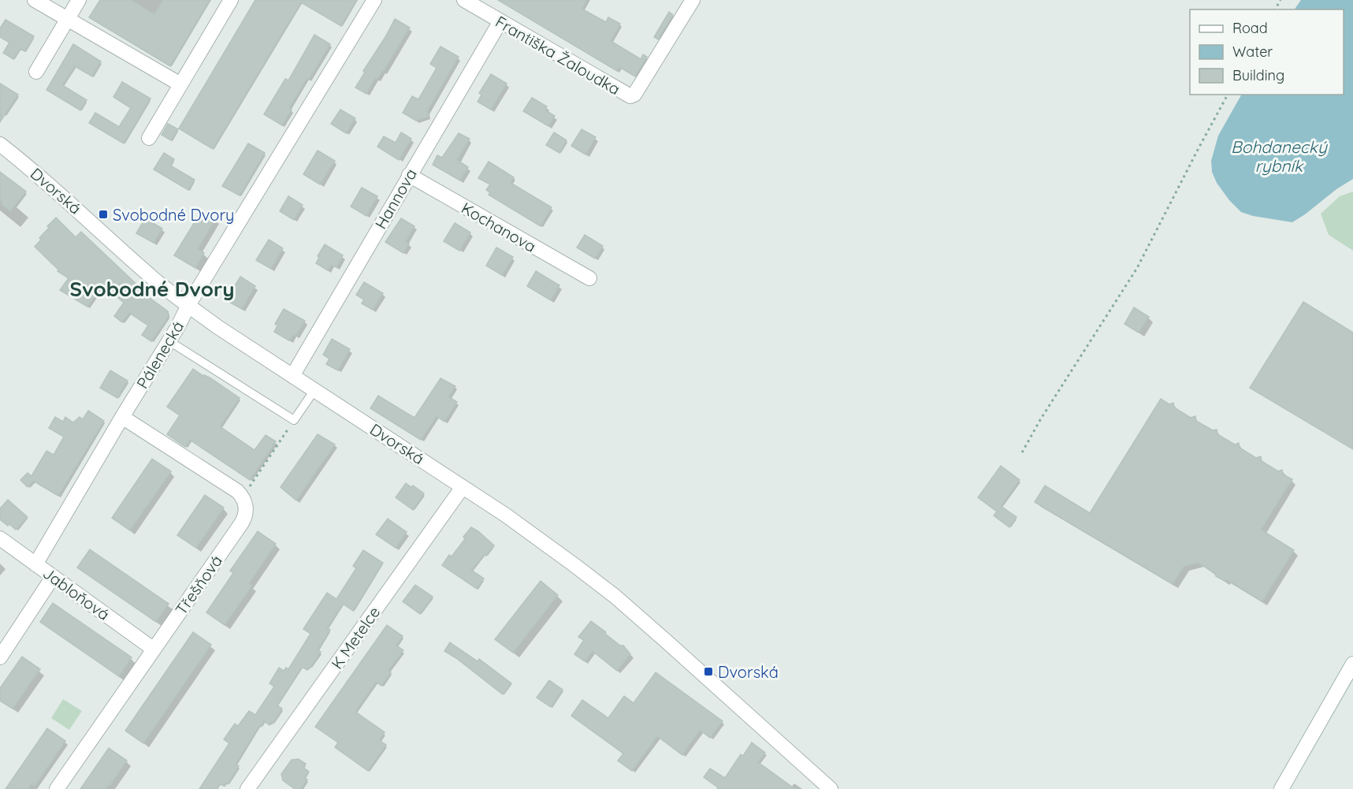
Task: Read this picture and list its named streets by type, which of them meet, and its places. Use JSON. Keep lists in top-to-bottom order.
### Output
{
  "streets": {
    "street": [
      "Františka Žaloudka",
      "Dvorská",
      "Hannova",
      "Kochanova",
      "Pálenecká",
      "Třešňová",
      "Jabloňová",
      "K Metelce"
    ]
  },
  "crossings": [
    ["Františka Žaloudka", "Hannova"],
    ["Dvorská", "Hannova"],
    ["Dvorská", "Pálenecká"],
    ["Dvorská", "K Metelce"],
    ["Hannova", "Kochanova"],
    ["Pálenecká", "Jabloňová"],
    ["Třešňová", "Jabloňová"]
  ],
  "districts": ["Svobodné Dvory"],
  "water": ["Bohdanecký rybník"],
  "places": {
    "transit": ["Svobodné Dvory", "Dvorská"]
  },
  "legend": ["Road", "Water", "Building"]
}
